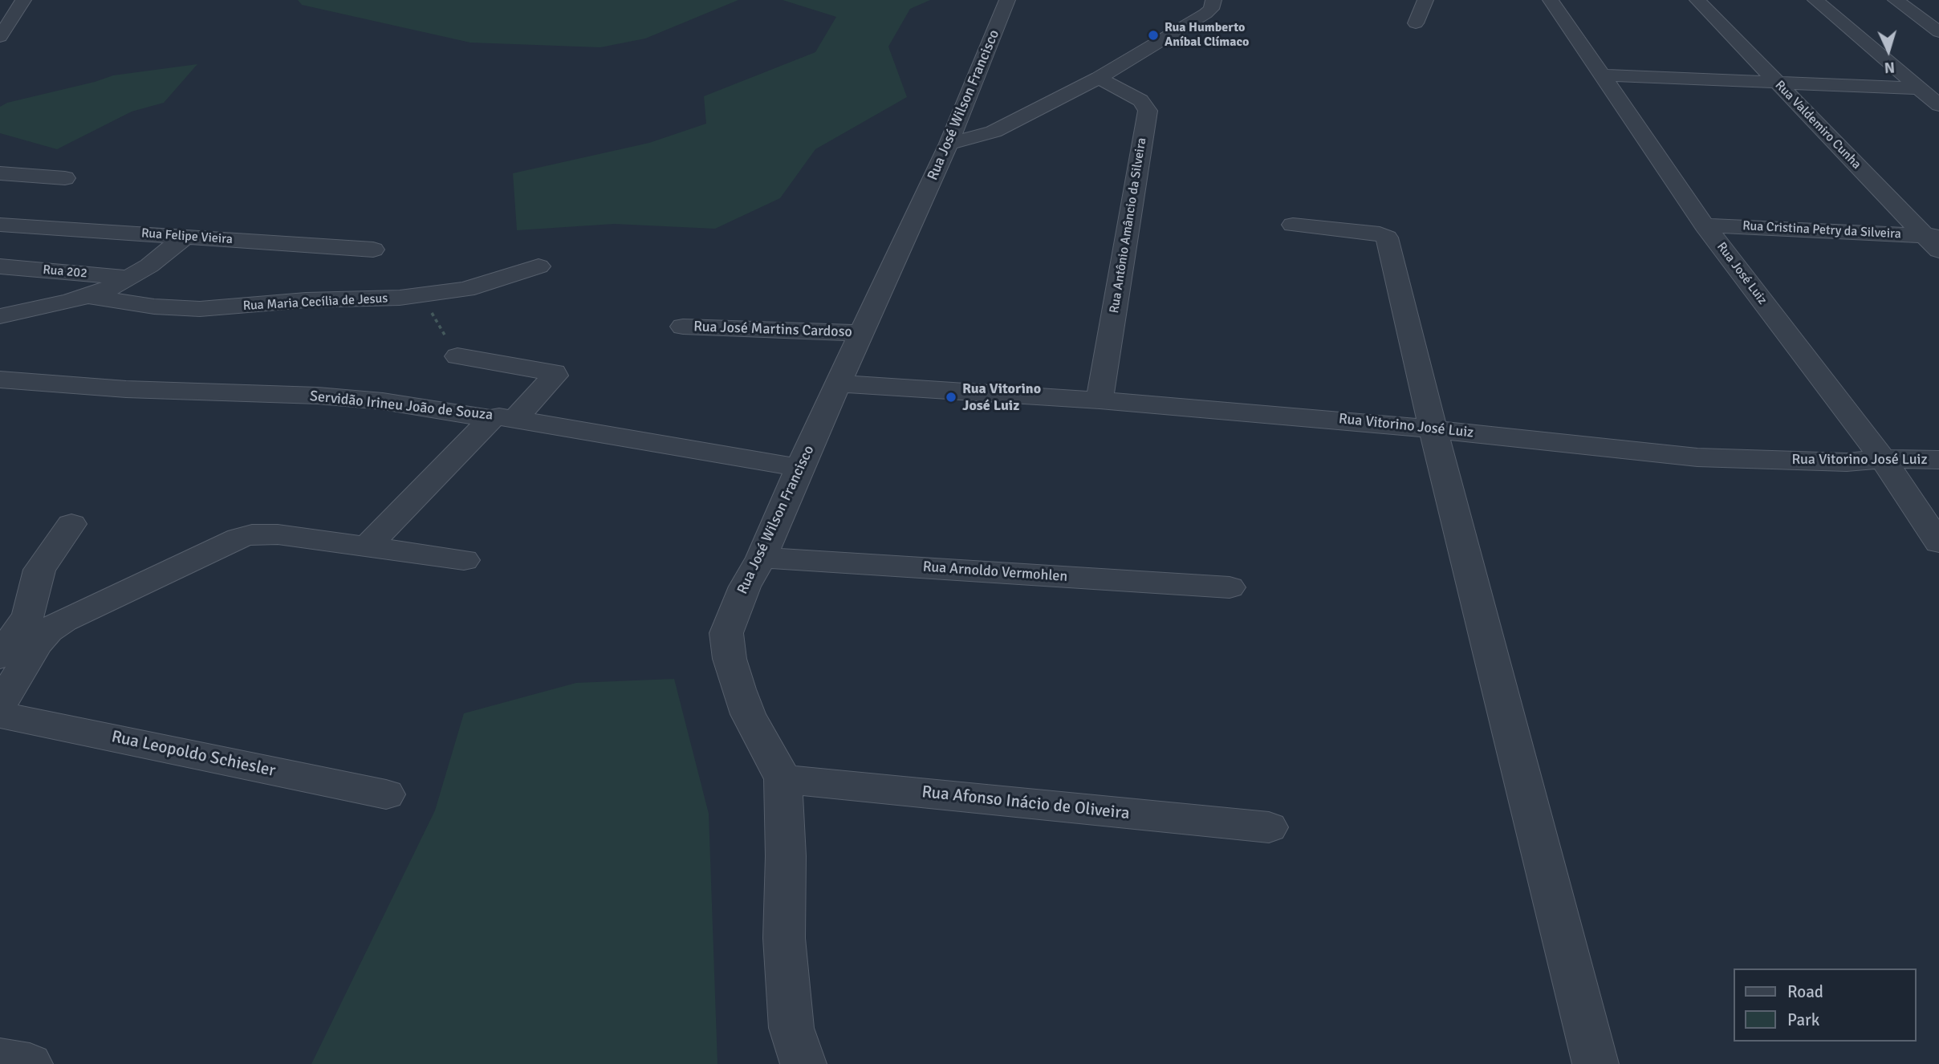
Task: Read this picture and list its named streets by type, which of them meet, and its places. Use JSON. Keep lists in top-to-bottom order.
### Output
{
  "streets": {
    "street": [
      "Rua José Wilson Francisco",
      "Rua Valdemiro Cunha",
      "Rua Antônio Amâncio da Silveira",
      "Rua Cristina Petry da Silveira",
      "Rua Felipe Vieira",
      "Rua 202",
      "Rua José Luiz",
      "Rua Maria Cecília de Jesus",
      "Rua José Martins Cardoso",
      "Servidão Irineu João de Souza",
      "Rua Vitorino José Luiz",
      "Rua Arnoldo Vermohlen",
      "Rua Leopoldo Schiesler",
      "Rua Afonso Inácio de Oliveira"
    ]
  },
  "crossings": [
    ["Rua José Wilson Francisco", "Rua José Martins Cardoso"],
    ["Rua José Wilson Francisco", "Servidão Irineu João de Souza"],
    ["Rua José Wilson Francisco", "Rua Vitorino José Luiz"],
    ["Rua José Wilson Francisco", "Rua Arnoldo Vermohlen"],
    ["Rua José Wilson Francisco", "Rua Afonso Inácio de Oliveira"],
    ["Rua Valdemiro Cunha", "Rua Cristina Petry da Silveira"],
    ["Rua Antônio Amâncio da Silveira", "Rua Vitorino José Luiz"],
    ["Rua Cristina Petry da Silveira", "Rua José Luiz"],
    ["Rua José Luiz", "Rua Vitorino José Luiz"]
  ],
  "places": ["Rua Humberto Aníbal Clímaco", "Rua Vitorino José Luiz"],
  "legend": ["Road", "Park"],
  "north": "bottom"
}
